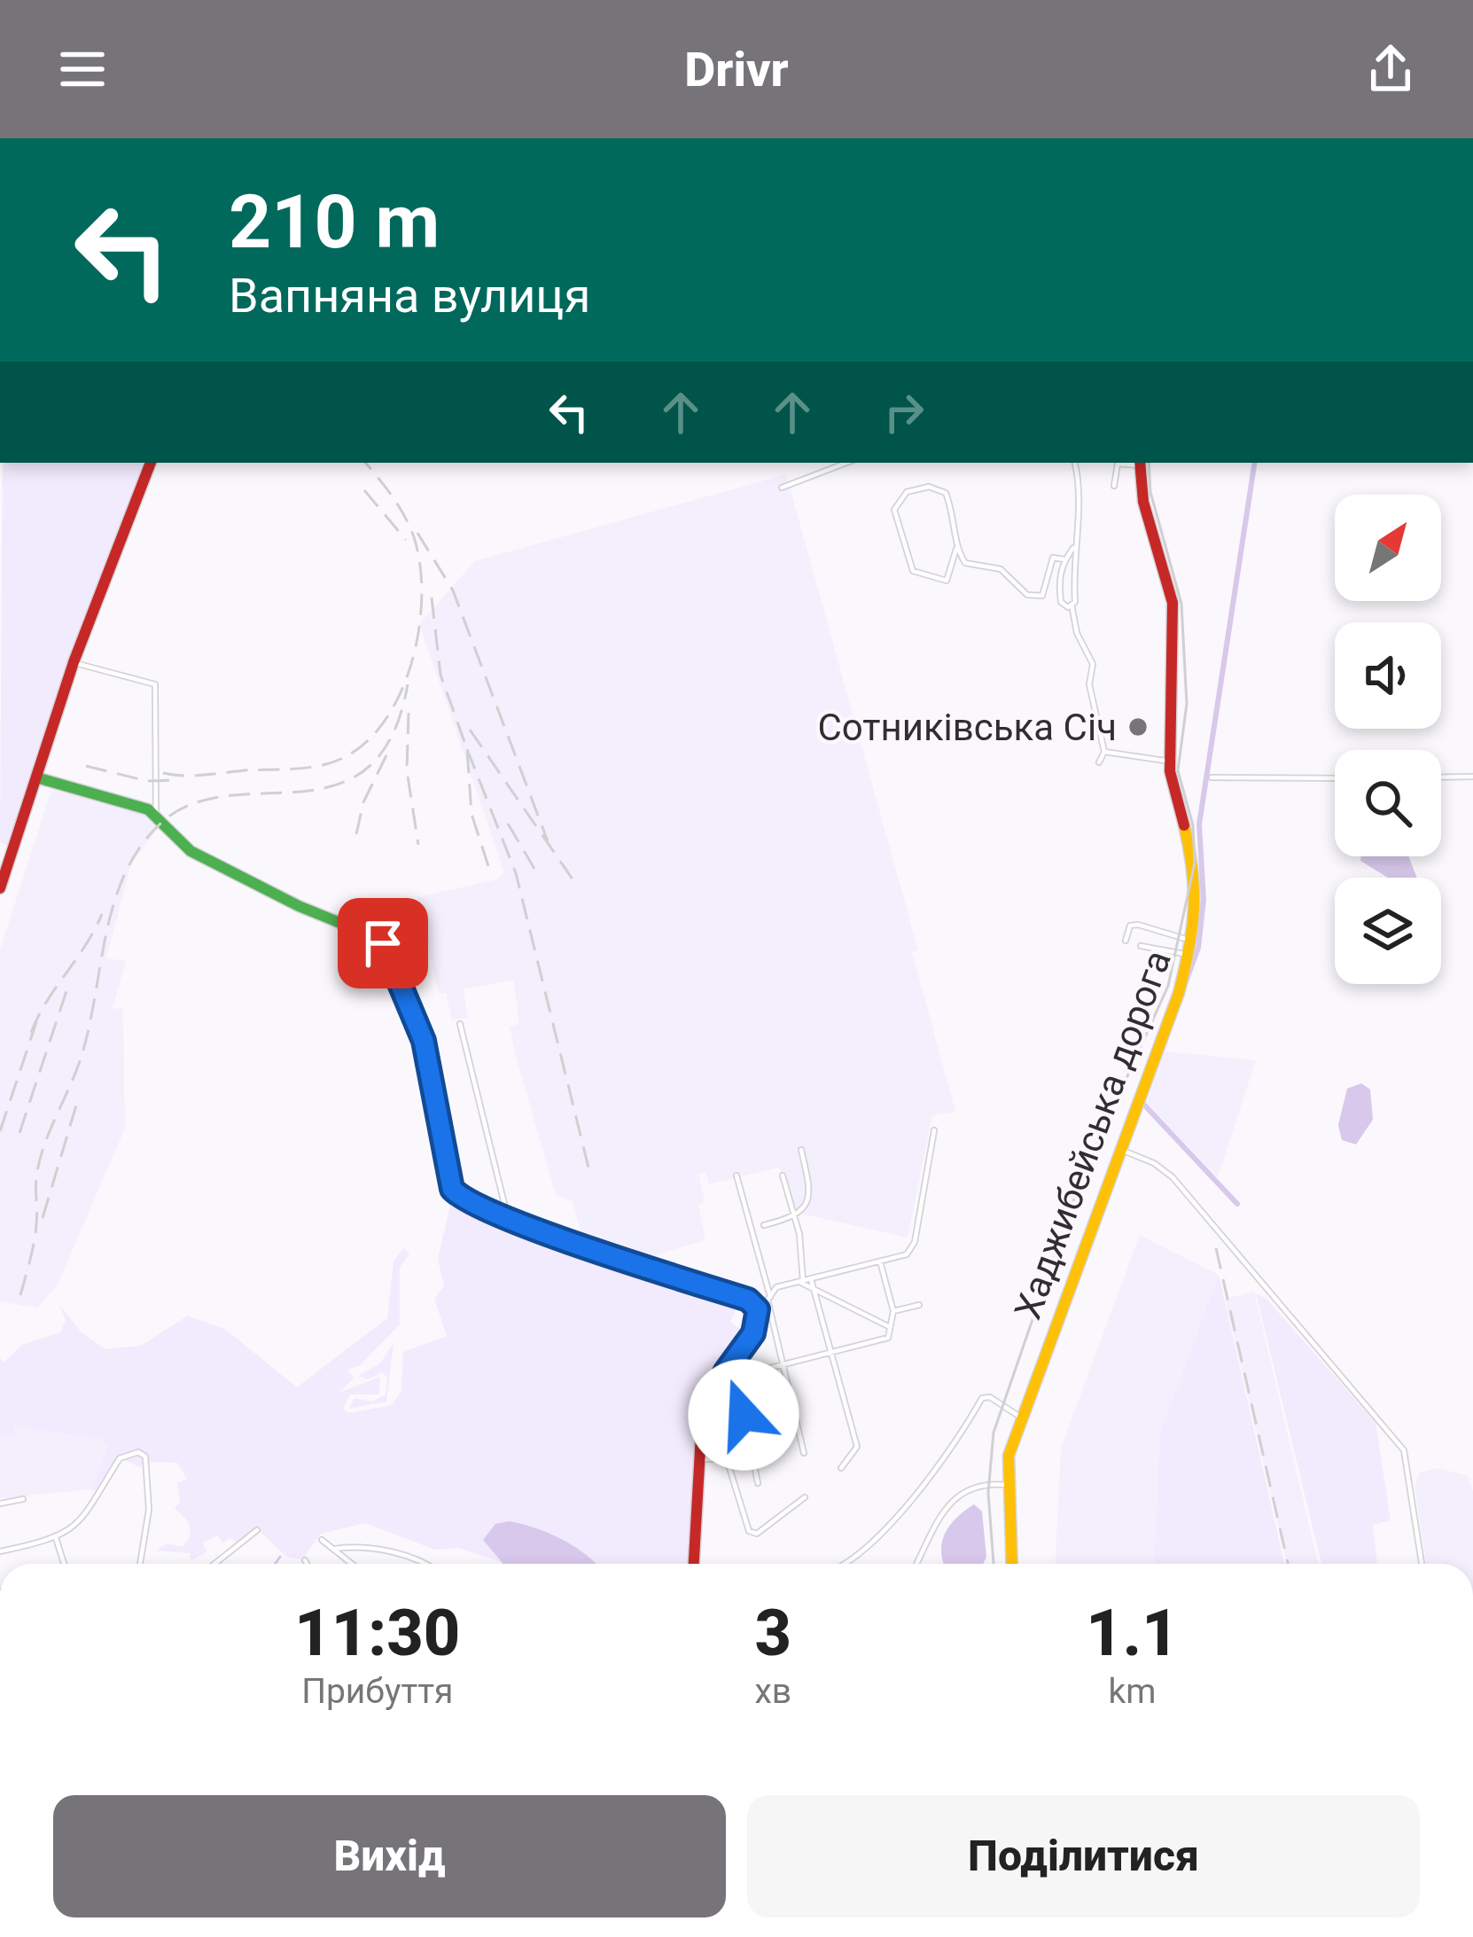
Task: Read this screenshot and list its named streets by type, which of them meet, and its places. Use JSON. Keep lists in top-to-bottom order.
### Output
{
  "streets": {
    "street": ["Хаджибейська дорога"]
  },
  "places": ["Сотниківська Січ"],
  "north": "top right",
  "page": {
    "header": "Drivr",
    "turn": ["210 m", "Вапняна вулиця"],
    "eta": [
      "11:30",
      "Прибуття",
      "3",
      "хв",
      "1.1",
      "km"
    ],
    "buttons": ["Вихід", "Поділитися"]
  }
}
